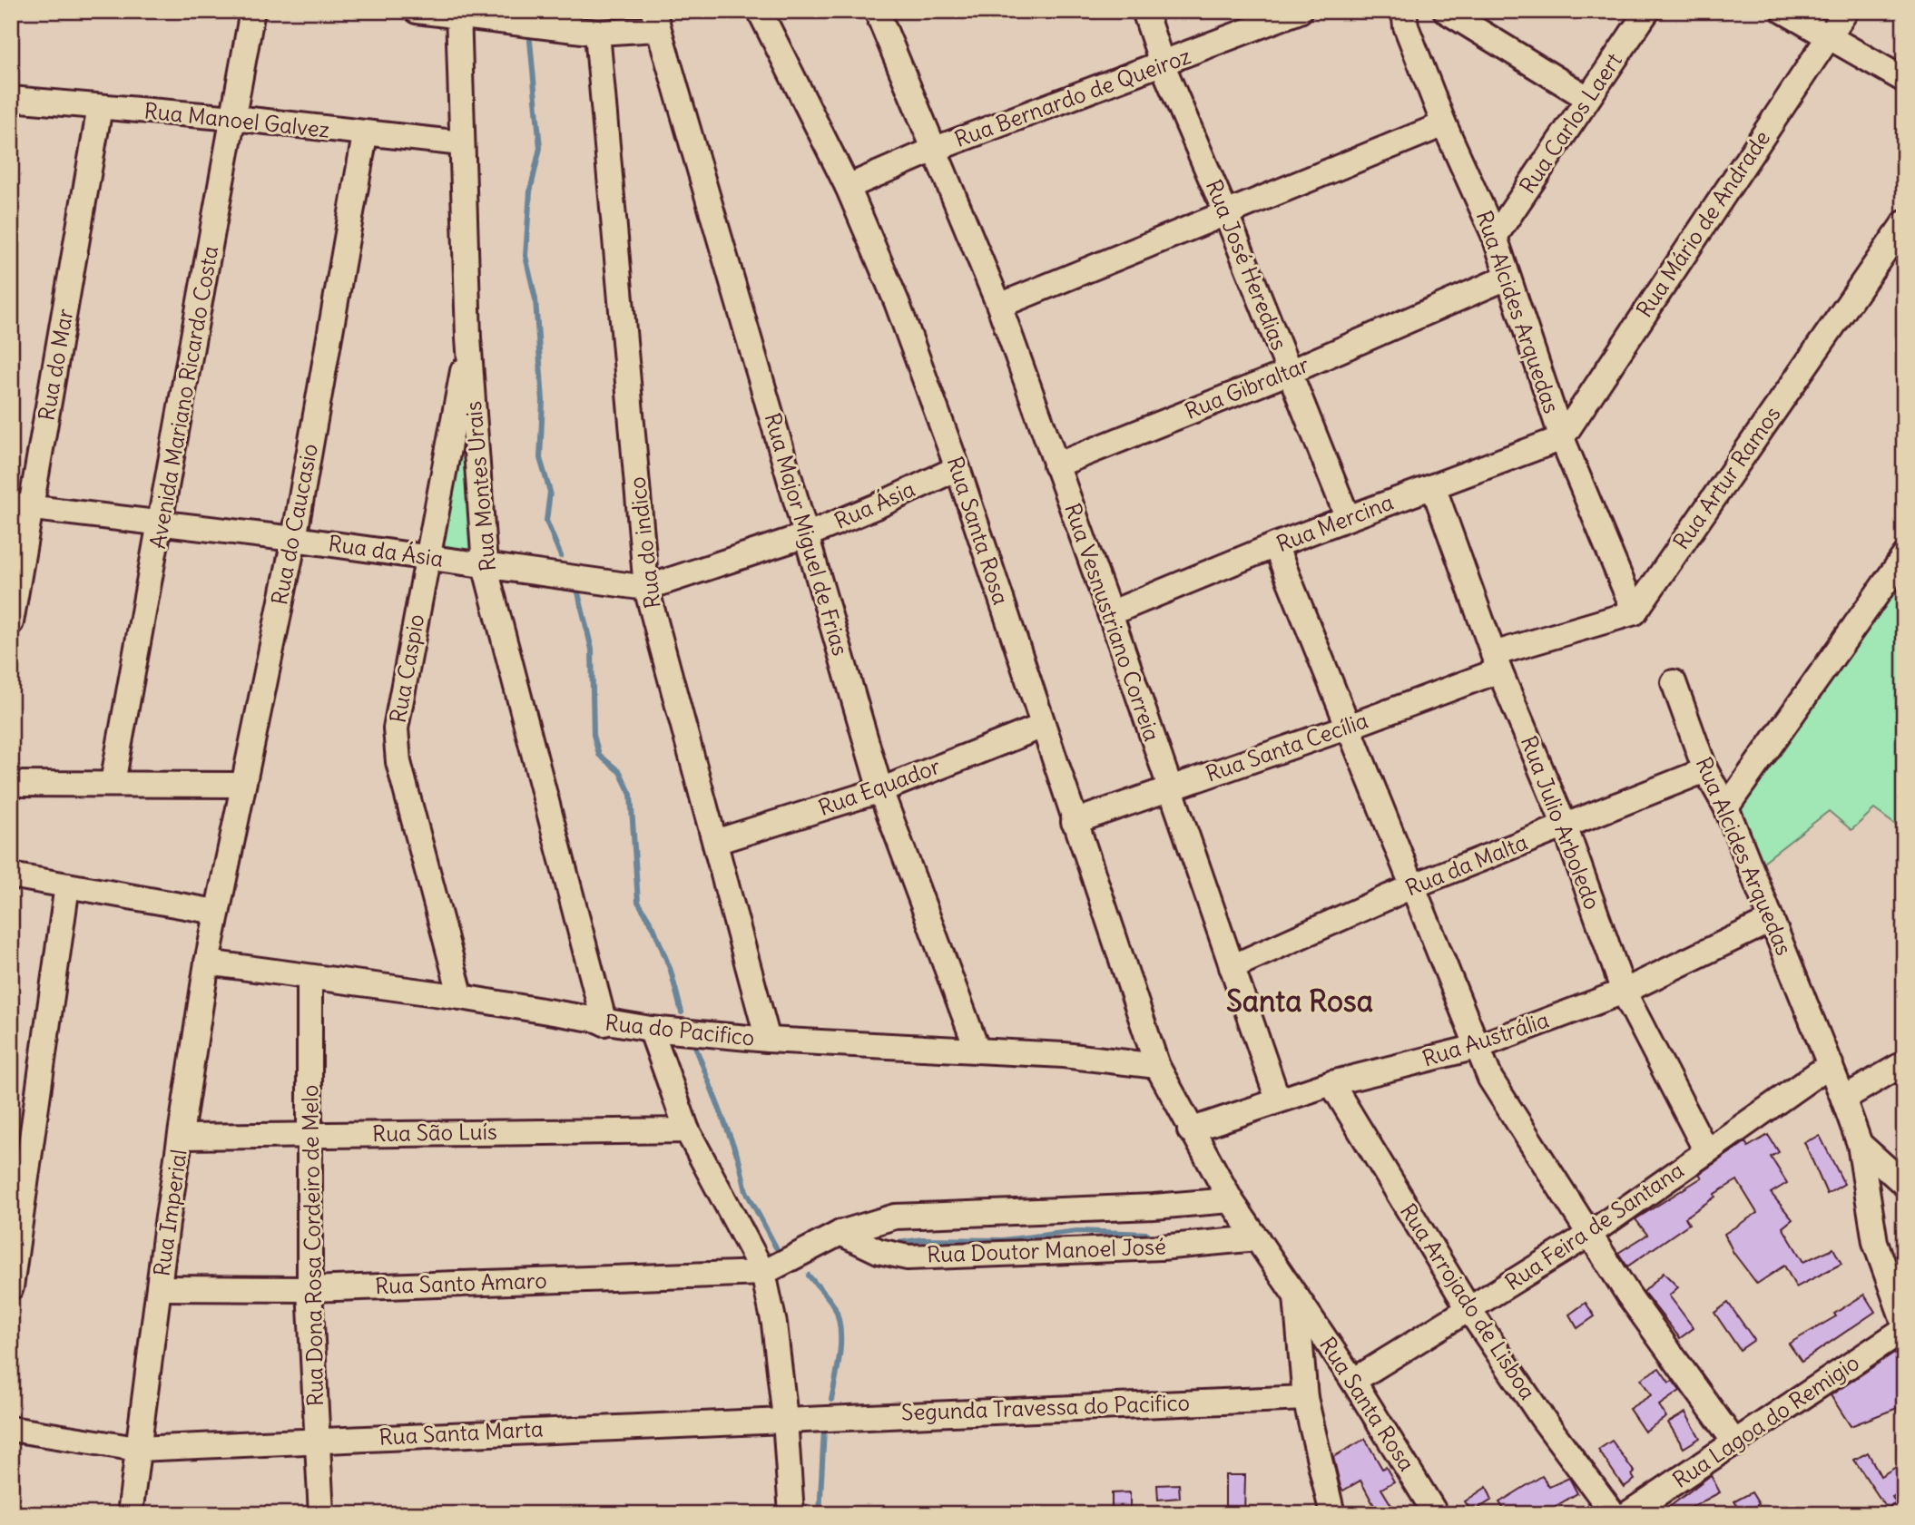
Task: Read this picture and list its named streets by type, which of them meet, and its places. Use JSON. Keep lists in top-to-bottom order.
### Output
{
  "streets": {
    "street": [
      "Rua Bernardo de Queiroz",
      "Rua Manoel Galvez",
      "Rua Carlos Laert",
      "Rua Mário de Andrade",
      "Rua José Heredias",
      "Rua Alcides Arquedas",
      "Rua do Mar",
      "Rua Gibraltar",
      "Avenida Mariano Ricardo Costa",
      "Rua Artur Ramos",
      "Rua Montes Urais",
      "Rua Ásia",
      "Rua Mercina",
      "Rua do Caucasio",
      "Rua Santa Rosa",
      "Rua Major Miguel de Frias",
      "Rua do indico",
      "Rua da Ásia",
      "Rua Vesnustriano Correia",
      "Rua Caspio",
      "Rua Santa Cecília",
      "Rua Equador",
      "Rua Julio Arboledo",
      "Rua da Malta",
      "Rua do Pacifico",
      "Rua Austrália",
      "Rua São Luís",
      "Rua Imperial",
      "Rua Feira de Santana",
      "Rua Dona Rosa Cordeiro de Melo",
      "Rua Doutor Manoel José",
      "Rua Santo Amaro",
      "Rua Arrojado de Lisboa",
      "Segunda Travessa do Pacifico",
      "Rua Lagoa do Remigio",
      "Rua Santa Marta"
    ]
  },
  "crossings": [
    ["Rua Bernardo de Queiroz", "Rua José Heredias"],
    ["Rua Bernardo de Queiroz", "Rua Santa Rosa"],
    ["Rua Bernardo de Queiroz", "Rua Vesnustriano Correia"],
    ["Rua Manoel Galvez", "Rua do Mar"],
    ["Rua Manoel Galvez", "Avenida Mariano Ricardo Costa"],
    ["Rua Manoel Galvez", "Rua Montes Urais"],
    ["Rua Manoel Galvez", "Rua do Caucasio"],
    ["Rua Carlos Laert", "Rua Alcides Arquedas"],
    ["Rua Mário de Andrade", "Rua Alcides Arquedas"],
    ["Rua Mário de Andrade", "Rua Mercina"],
    ["Rua José Heredias", "Rua Gibraltar"],
    ["Rua José Heredias", "Rua Mercina"],
    ["Rua Alcides Arquedas", "Rua Gibraltar"],
    ["Rua Alcides Arquedas", "Rua Artur Ramos"],
    ["Rua Alcides Arquedas", "Rua Mercina"],
    ["Rua Alcides Arquedas", "Rua da Malta"],
    ["Rua Alcides Arquedas", "Rua Austrália"],
    ["Rua Alcides Arquedas", "Rua Feira de Santana"],
    ["Rua do Mar", "Rua da Ásia"],
    ["Rua Gibraltar", "Rua Vesnustriano Correia"],
    ["Avenida Mariano Ricardo Costa", "Rua da Ásia"],
    ["Rua Montes Urais", "Rua da Ásia"],
    ["Rua Montes Urais", "Rua Caspio"],
    ["Rua Montes Urais", "Rua do Pacifico"],
    ["Rua Ásia", "Rua Santa Rosa"],
    ["Rua Ásia", "Rua Major Miguel de Frias"],
    ["Rua Ásia", "Rua do indico"],
    ["Rua Ásia", "Rua da Ásia"],
    ["Rua Mercina", "Rua Vesnustriano Correia"],
    ["Rua Mercina", "Rua Julio Arboledo"],
    ["Rua do Caucasio", "Rua da Ásia"],
    ["Rua do Caucasio", "Rua Imperial"],
    ["Rua Santa Rosa", "Rua Santa Cecília"],
    ["Rua Santa Rosa", "Rua Equador"],
    ["Rua Santa Rosa", "Rua do Pacifico"],
    ["Rua Santa Rosa", "Rua Austrália"],
    ["Rua Santa Rosa", "Rua Feira de Santana"],
    ["Rua Santa Rosa", "Rua Doutor Manoel José"],
    ["Rua Major Miguel de Frias", "Rua Equador"],
    ["Rua Major Miguel de Frias", "Rua do Pacifico"],
    ["Rua do indico", "Rua da Ásia"],
    ["Rua do indico", "Rua Equador"],
    ["Rua do indico", "Rua do Pacifico"],
    ["Rua da Ásia", "Rua Caspio"],
    ["Rua Vesnustriano Correia", "Rua Santa Cecília"],
    ["Rua Vesnustriano Correia", "Rua da Malta"],
    ["Rua Vesnustriano Correia", "Rua Austrália"],
    ["Rua Caspio", "Rua do Pacifico"],
    ["Rua Santa Cecília", "Rua Julio Arboledo"],
    ["Rua Julio Arboledo", "Rua da Malta"],
    ["Rua Julio Arboledo", "Rua Austrália"],
    ["Rua Julio Arboledo", "Rua Feira de Santana"],
    ["Rua do Pacifico", "Rua Imperial"],
    ["Rua do Pacifico", "Rua Dona Rosa Cordeiro de Melo"],
    ["Rua Austrália", "Rua Arrojado de Lisboa"],
    ["Rua São Luís", "Rua Imperial"],
    ["Rua São Luís", "Rua Dona Rosa Cordeiro de Melo"],
    ["Rua Imperial", "Rua Santo Amaro"],
    ["Rua Imperial", "Rua Santa Marta"],
    ["Rua Feira de Santana", "Rua Arrojado de Lisboa"],
    ["Rua Dona Rosa Cordeiro de Melo", "Rua Santo Amaro"],
    ["Rua Dona Rosa Cordeiro de Melo", "Rua Santa Marta"],
    ["Rua Doutor Manoel José", "Rua Santo Amaro"],
    ["Segunda Travessa do Pacifico", "Rua Santa Marta"]
  ],
  "districts": ["Santa Rosa"]
}
